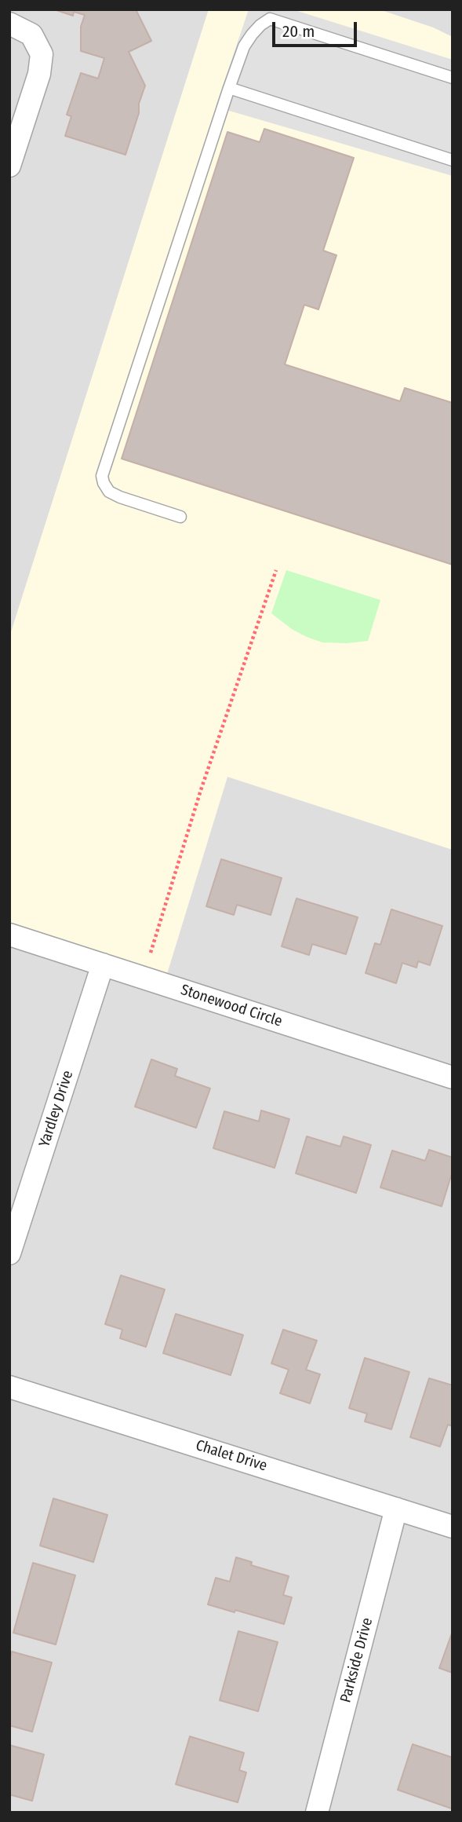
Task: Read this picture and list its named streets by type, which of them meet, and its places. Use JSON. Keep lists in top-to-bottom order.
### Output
{
  "streets": {
    "street": [
      "Stonewood Circle",
      "Yardley Drive",
      "Chalet Drive",
      "Parkside Drive"
    ]
  },
  "crossings": [
    ["Stonewood Circle", "Yardley Drive"],
    ["Chalet Drive", "Parkside Drive"]
  ],
  "scale_bar": "20 m"
}
